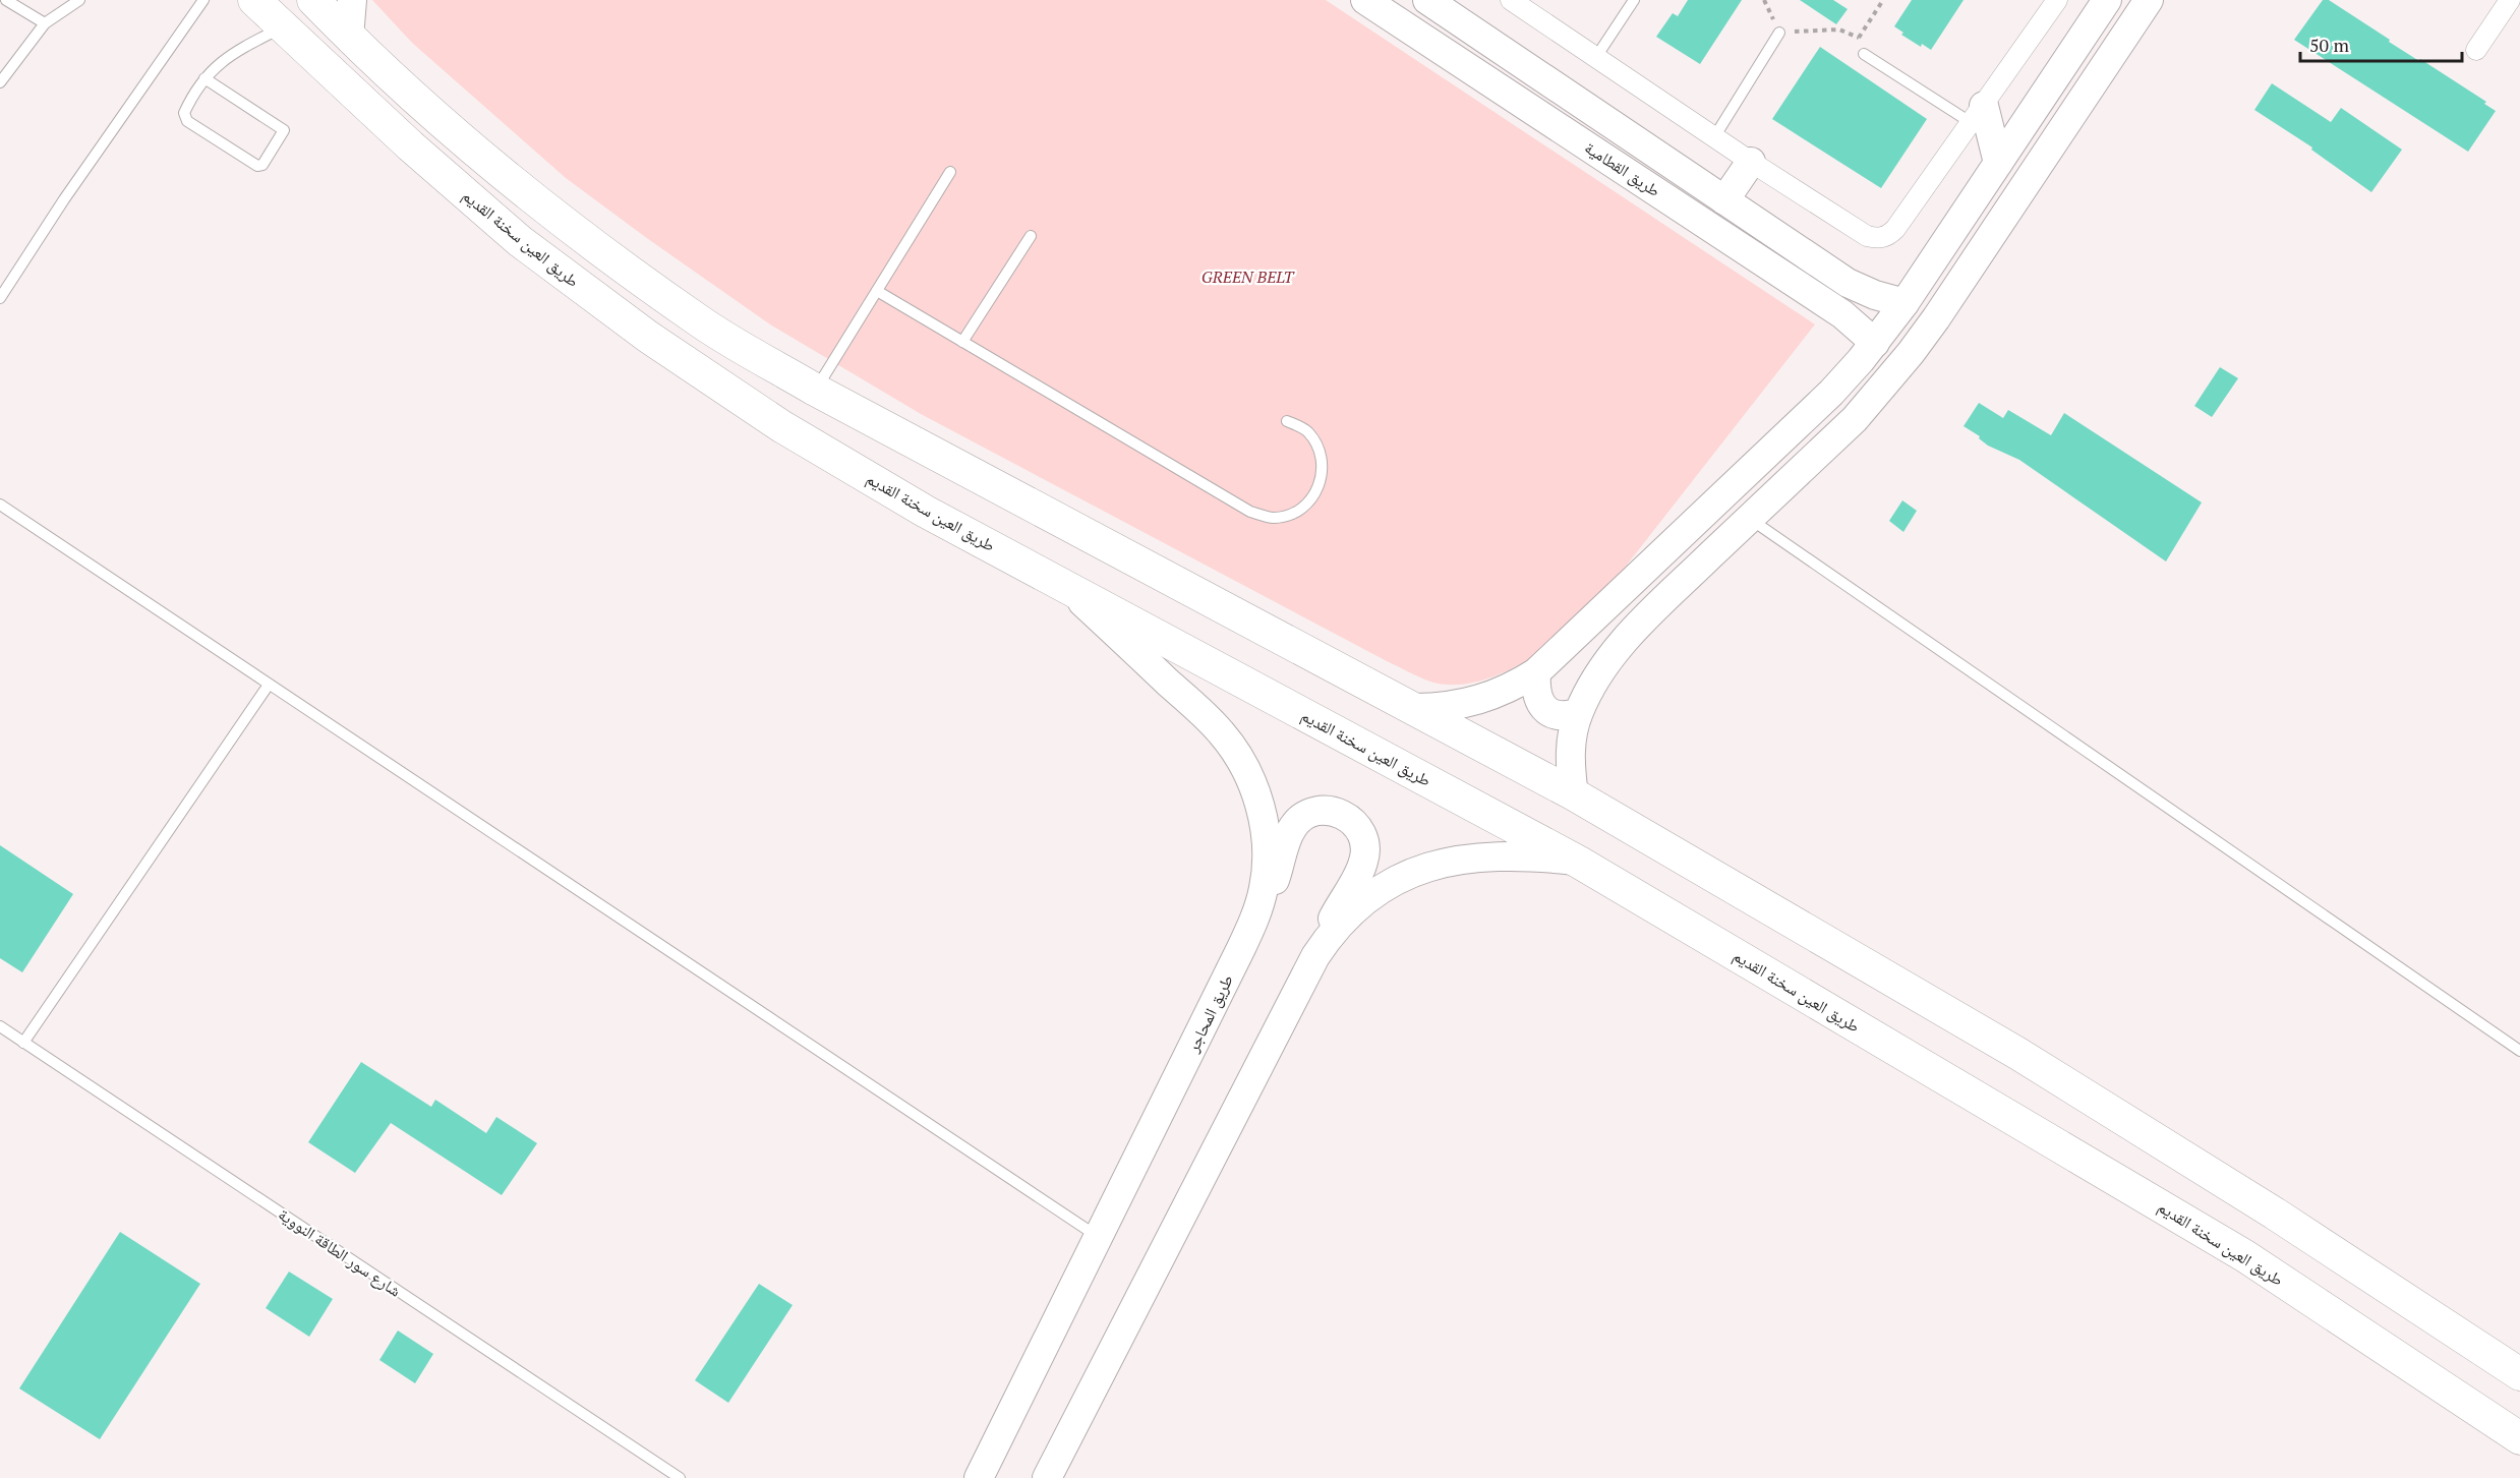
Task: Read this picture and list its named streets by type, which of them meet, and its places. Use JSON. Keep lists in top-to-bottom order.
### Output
{
  "streets": {
    "main road": ["طريق العين سخنة القديم"],
    "street": ["طريق القطامية", "طريق المحاجر"],
    "lane": ["شارع سور الطاقة النووية"]
  },
  "crossings": [
    ["طريق العين سخنة القديم", "طريق المحاجر"]
  ],
  "parks": ["GREEN BELT"],
  "scale_bar": "50 m"
}
